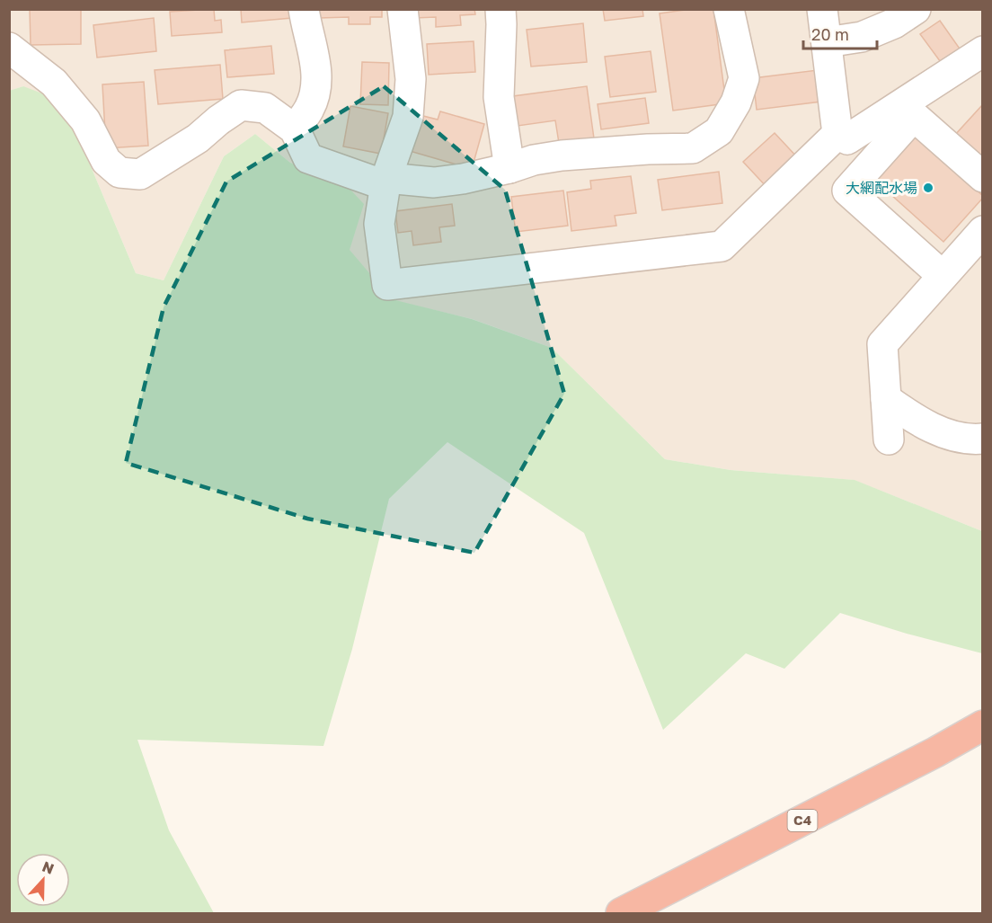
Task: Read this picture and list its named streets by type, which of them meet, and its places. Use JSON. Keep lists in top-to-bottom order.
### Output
{
  "streets": {
    "highway": ["C4"]
  },
  "places": ["大網配水場"],
  "scale_bar": "20 m",
  "north": "top"
}
